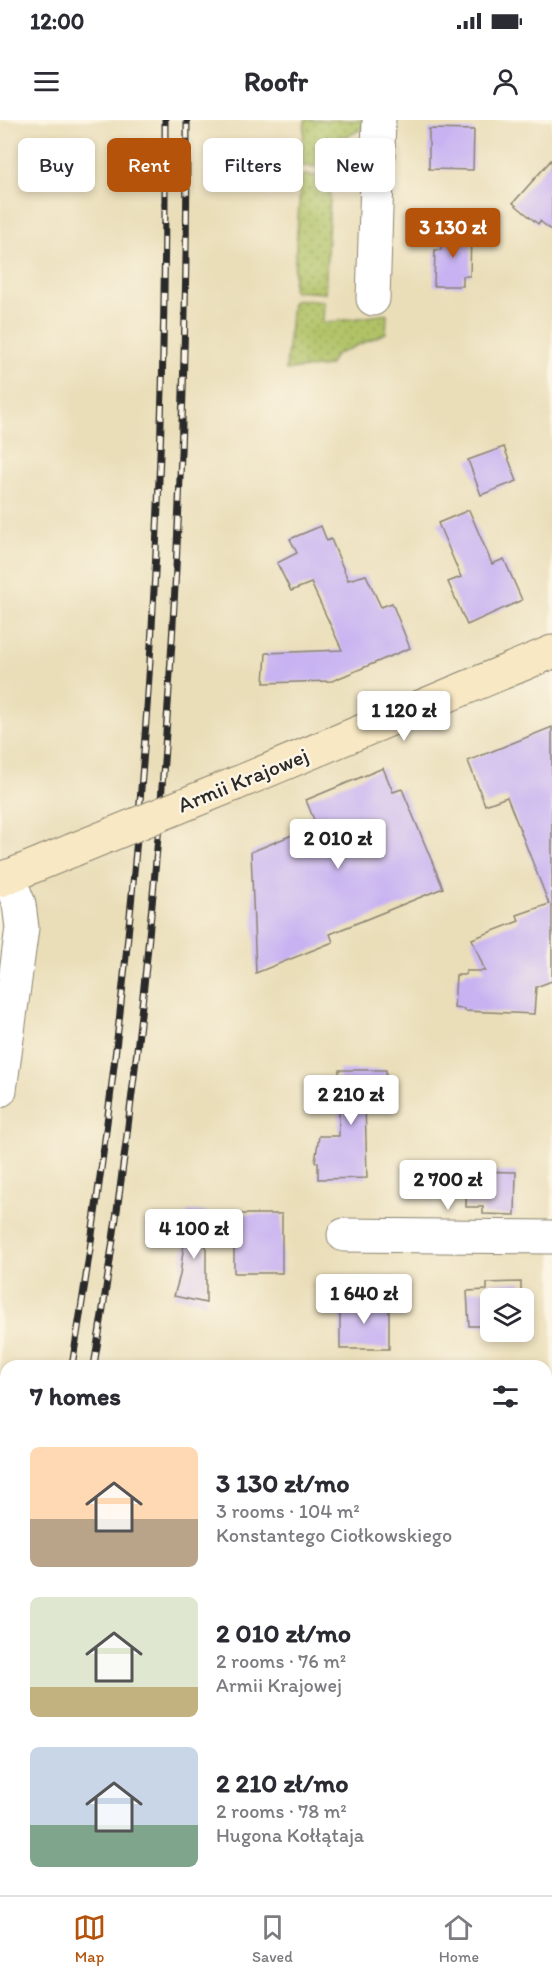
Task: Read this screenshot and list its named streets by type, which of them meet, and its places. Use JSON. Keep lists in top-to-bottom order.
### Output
{
  "streets": {
    "main road": ["Armii Krajowej"]
  },
  "page": {
    "status": "12:00",
    "header": "Roofr",
    "chip": [
      "Buy",
      "Rent",
      "Filters",
      "New"
    ],
    "price": [
      "3 130 zł",
      "1 120 zł",
      "2 010 zł",
      "2 210 zł",
      "2 700 zł",
      "4 100 zł",
      "1 640 zł"
    ],
    "heading": "7 homes",
    "list": [
      {
        "name": "3 130 zł/mo",
        "note": "3 rooms · 104 m² · Konstantego Ciołkowskiego"
      },
      {
        "name": "2 010 zł/mo",
        "note": "2 rooms · 76 m² · Armii Krajowej"
      },
      {
        "name": "2 210 zł/mo",
        "note": "2 rooms · 78 m² · Hugona Kołłątaja"
      }
    ],
    "tabs": ["Map", "Saved", "Home"]
  }
}
